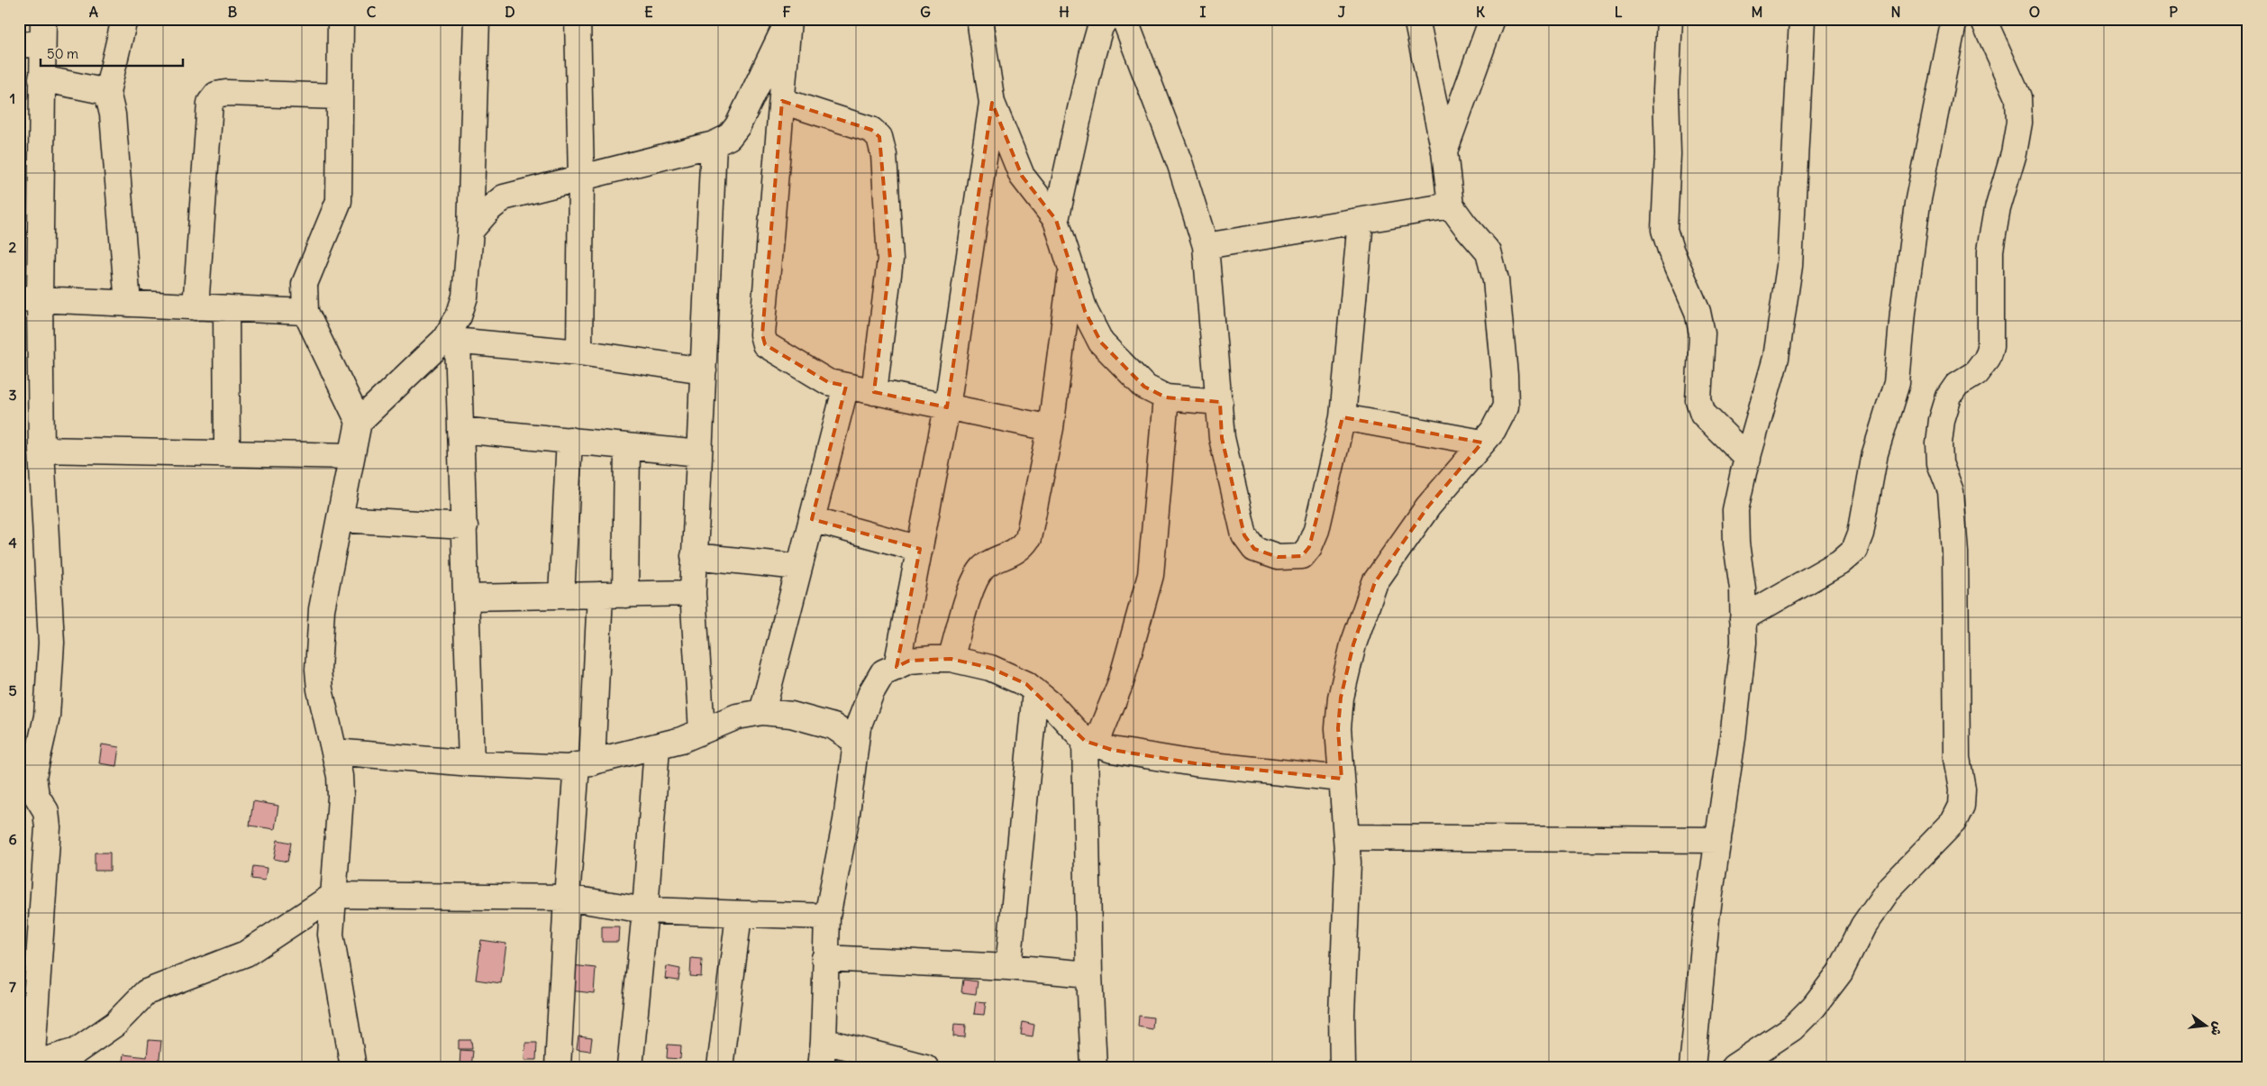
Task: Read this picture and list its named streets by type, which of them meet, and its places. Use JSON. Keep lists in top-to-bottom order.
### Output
{
  "scale_bar": "50 m",
  "north": "right",
  "grid": {
    "columns": [
      "A",
      "B",
      "C",
      "D",
      "E",
      "F",
      "G",
      "H",
      "I",
      "J",
      "K",
      "L",
      "M",
      "N",
      "O",
      "P"
    ],
    "rows": [
      "1",
      "2",
      "3",
      "4",
      "5",
      "6",
      "7"
    ]
  }
}
